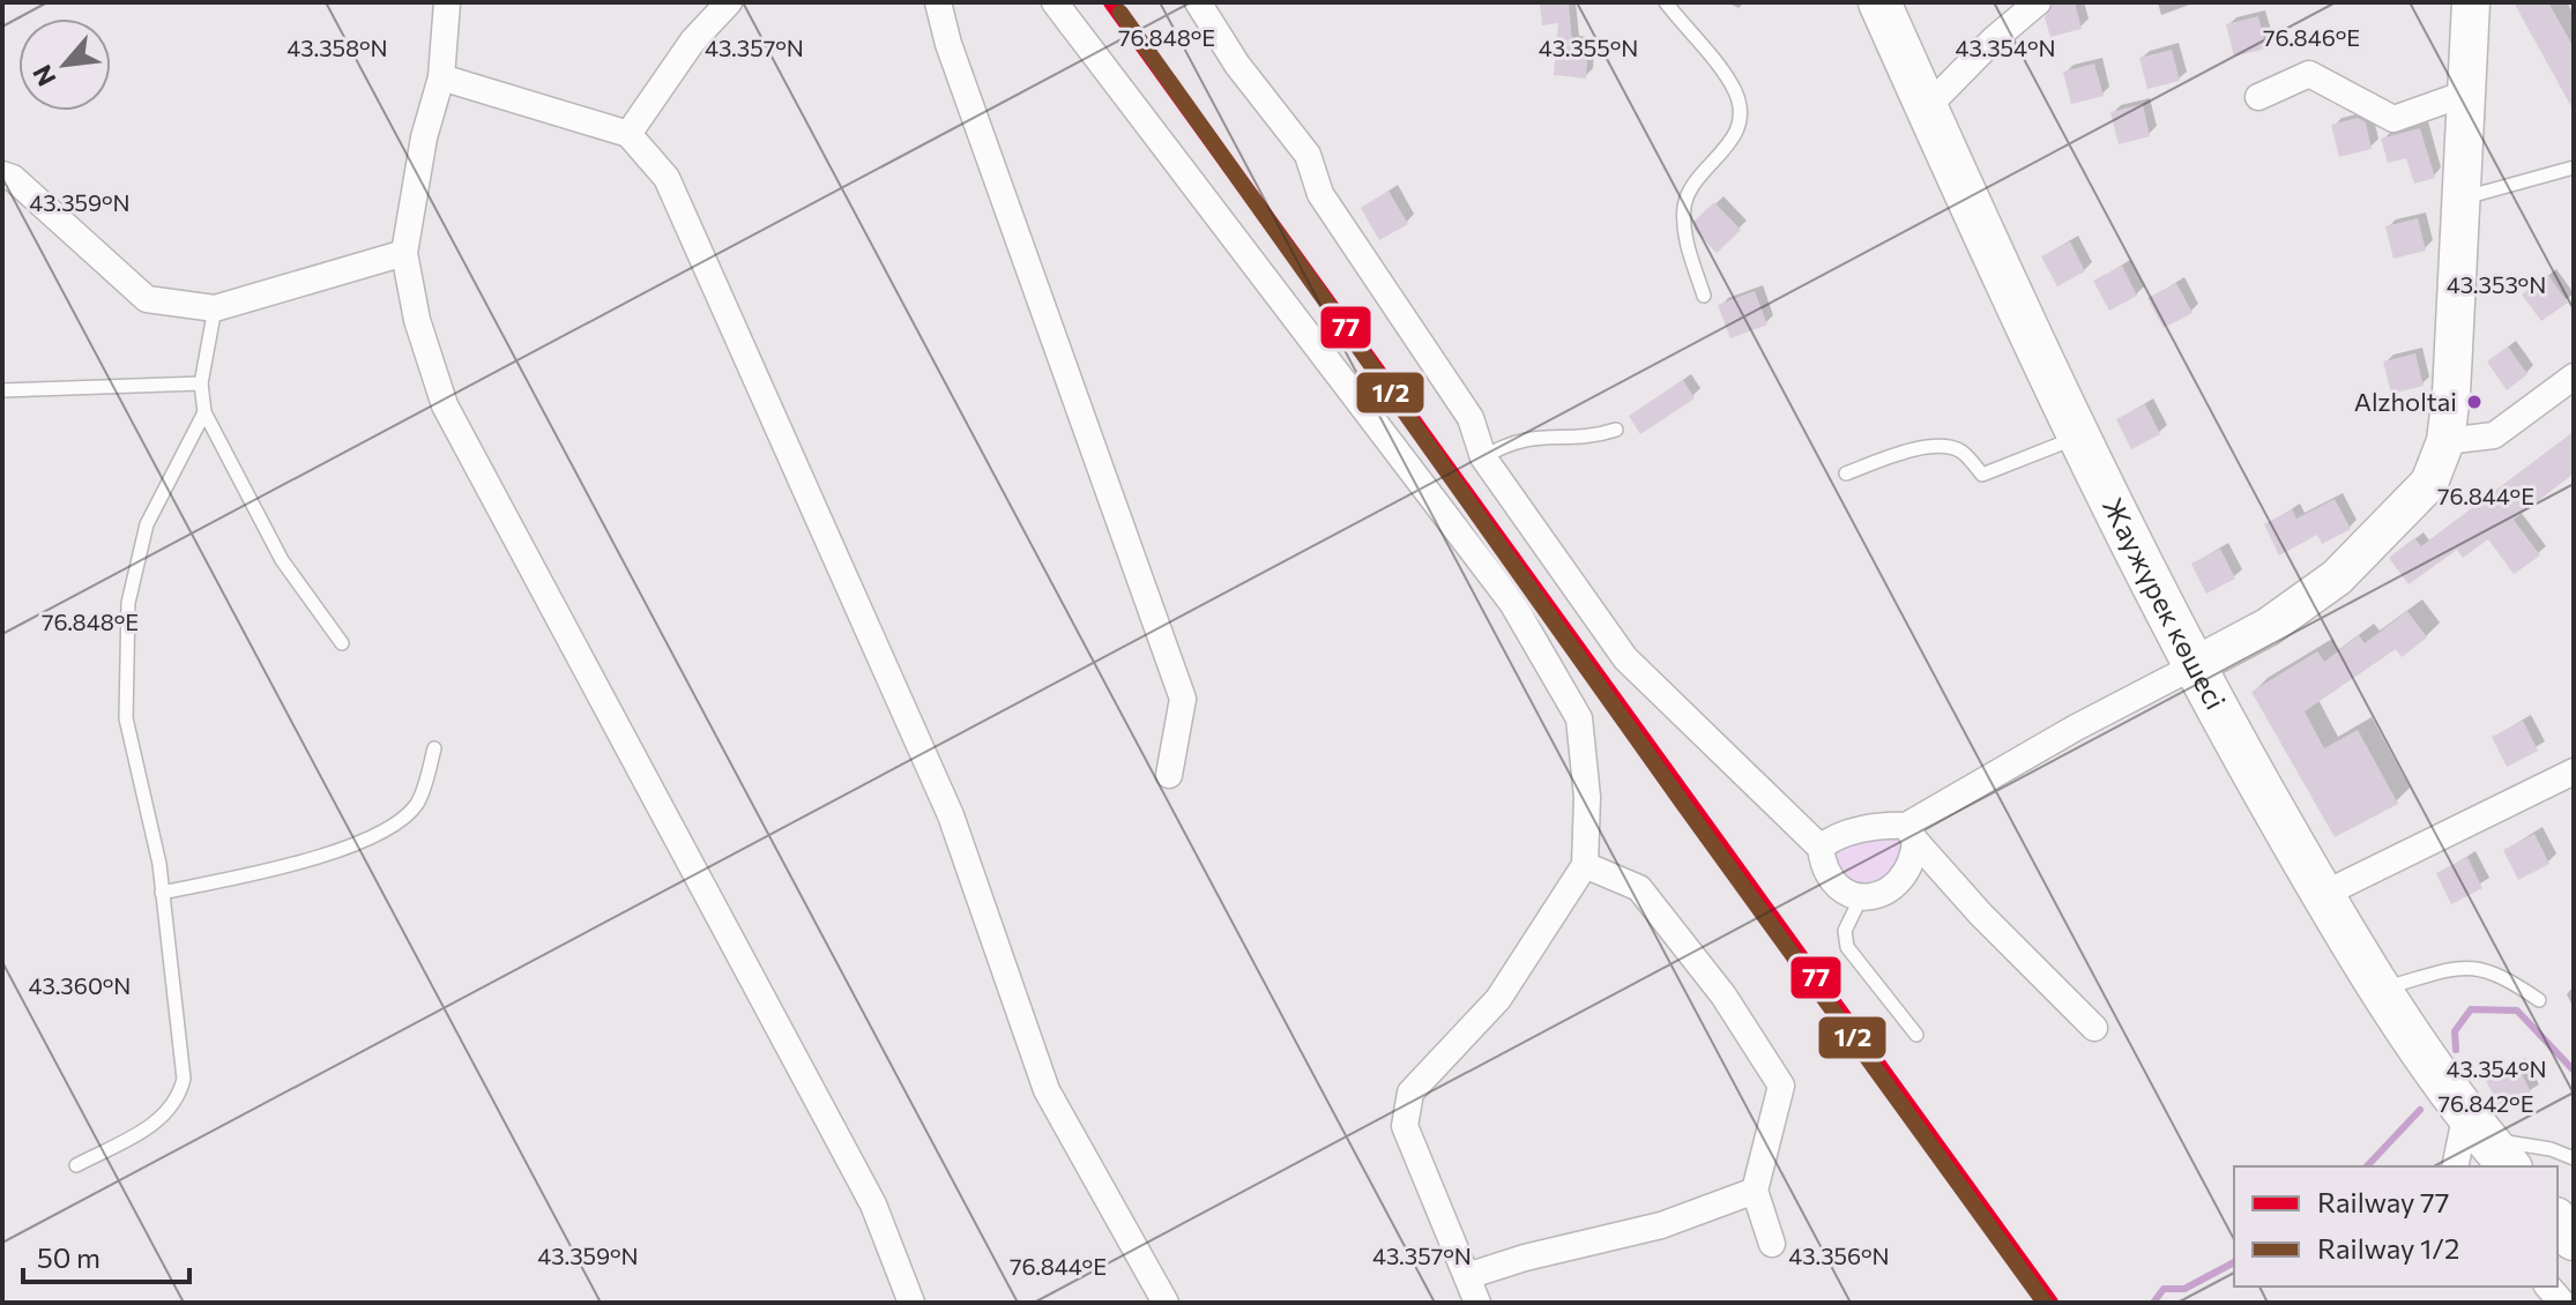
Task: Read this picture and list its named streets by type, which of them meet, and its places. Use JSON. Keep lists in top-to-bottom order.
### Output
{
  "streets": {
    "main road": ["Жаужүрек көшесі"]
  },
  "places": ["Alzholtai"],
  "lines": ["rail line 77", "rail line 1/2"],
  "legend": ["Railway 77", "Railway 1/2"],
  "scale_bar": "50 m",
  "north": "bottom left",
  "coordinates": [
    "76.848°E",
    "76.846°E",
    "43.355°N",
    "43.354°N",
    "43.358°N",
    "43.357°N",
    "43.359°N",
    "43.353°N",
    "76.844°E",
    "43.360°N",
    "76.842°E",
    "43.356°N"
  ]
}
